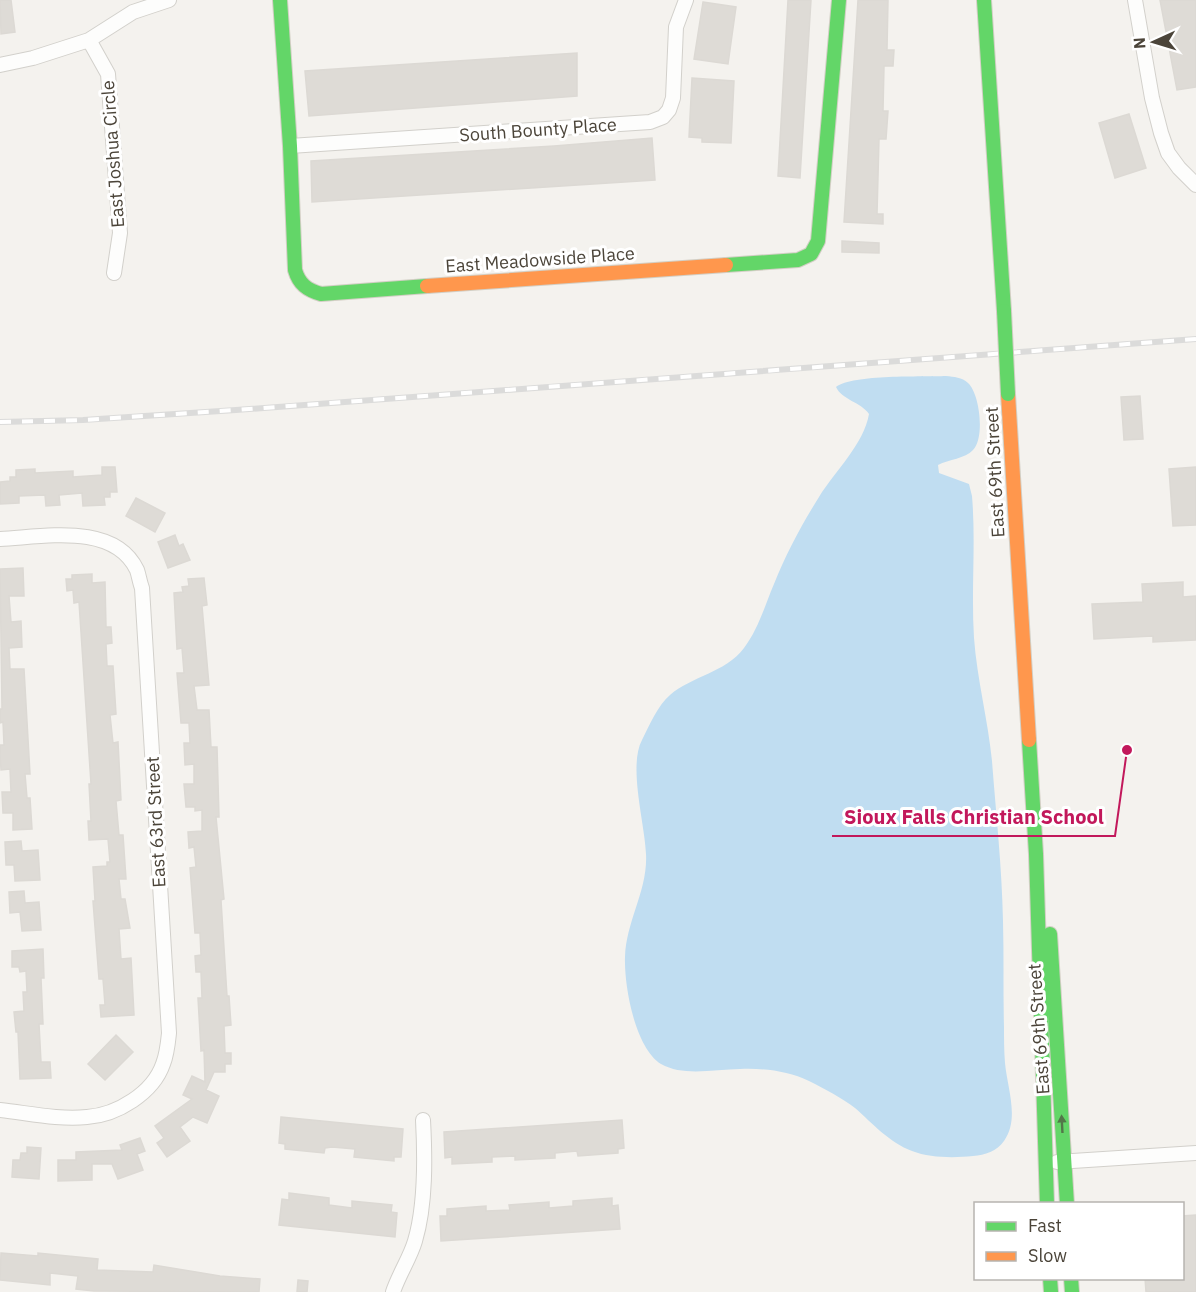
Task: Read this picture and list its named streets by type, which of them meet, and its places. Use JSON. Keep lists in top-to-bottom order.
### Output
{
  "streets": {
    "main road": ["East Meadowside Place", "East 69th Street"],
    "street": ["South Bounty Place", "East Joshua Circle", "East 63rd Street"]
  },
  "crossings": [
    ["South Bounty Place", "East Meadowside Place"]
  ],
  "places": ["Sioux Falls Christian School"],
  "legend": ["Fast", "Slow"],
  "north": "left"
}
